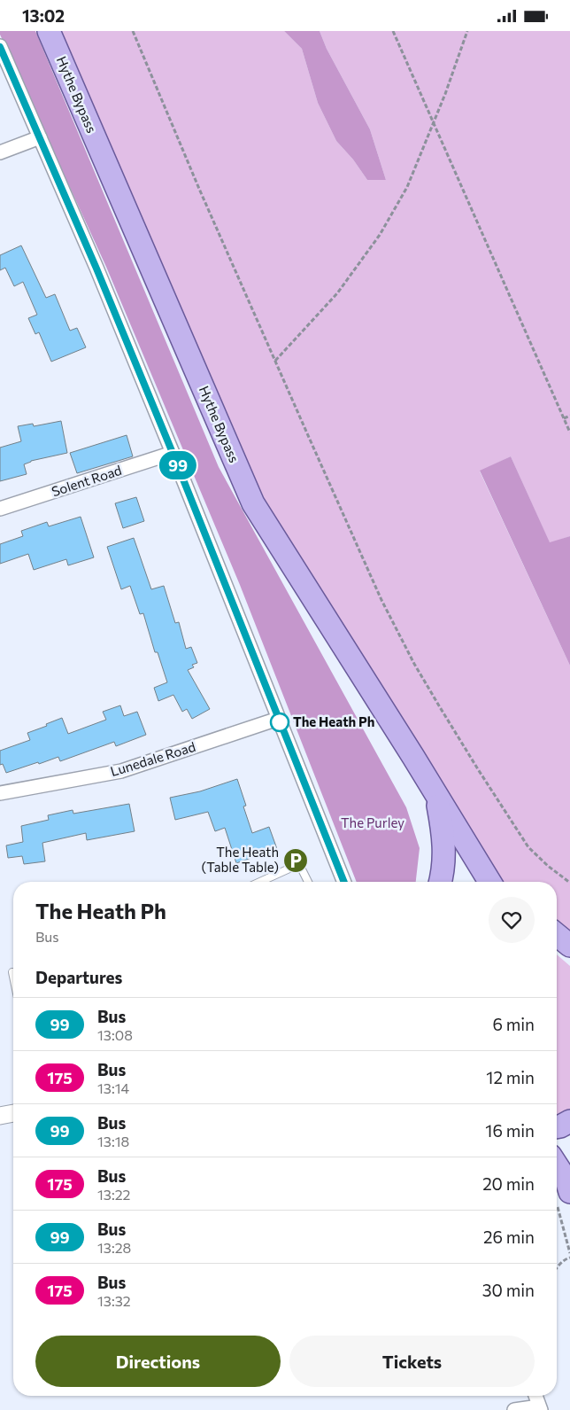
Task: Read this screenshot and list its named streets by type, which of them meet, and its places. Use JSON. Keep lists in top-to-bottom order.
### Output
{
  "streets": {
    "main road": ["Hythe Bypass"],
    "street": ["Solent Road", "Lunedale Road"]
  },
  "parks": ["The Purley"],
  "places": {
    "other": ["The Heath Ph"],
    "parking": ["The Heath (Table Table)"]
  },
  "lines": ["bus line 99"],
  "page": {
    "status": "13:02",
    "on_map": "99",
    "heading": [
      ["The Heath Ph", "Bus"],
      "Departures"
    ],
    "list": [
      {
        "mark": "99",
        "name": "Bus",
        "note": "13:08",
        "value": "6 min"
      },
      {
        "mark": "175",
        "name": "Bus",
        "note": "13:14",
        "value": "12 min"
      },
      {
        "mark": "99",
        "name": "Bus",
        "note": "13:18",
        "value": "16 min"
      },
      {
        "mark": "175",
        "name": "Bus",
        "note": "13:22",
        "value": "20 min"
      },
      {
        "mark": "99",
        "name": "Bus",
        "note": "13:28",
        "value": "26 min"
      },
      {
        "mark": "175",
        "name": "Bus",
        "note": "13:32",
        "value": "30 min"
      }
    ],
    "buttons": ["Directions", "Tickets"]
  }
}
